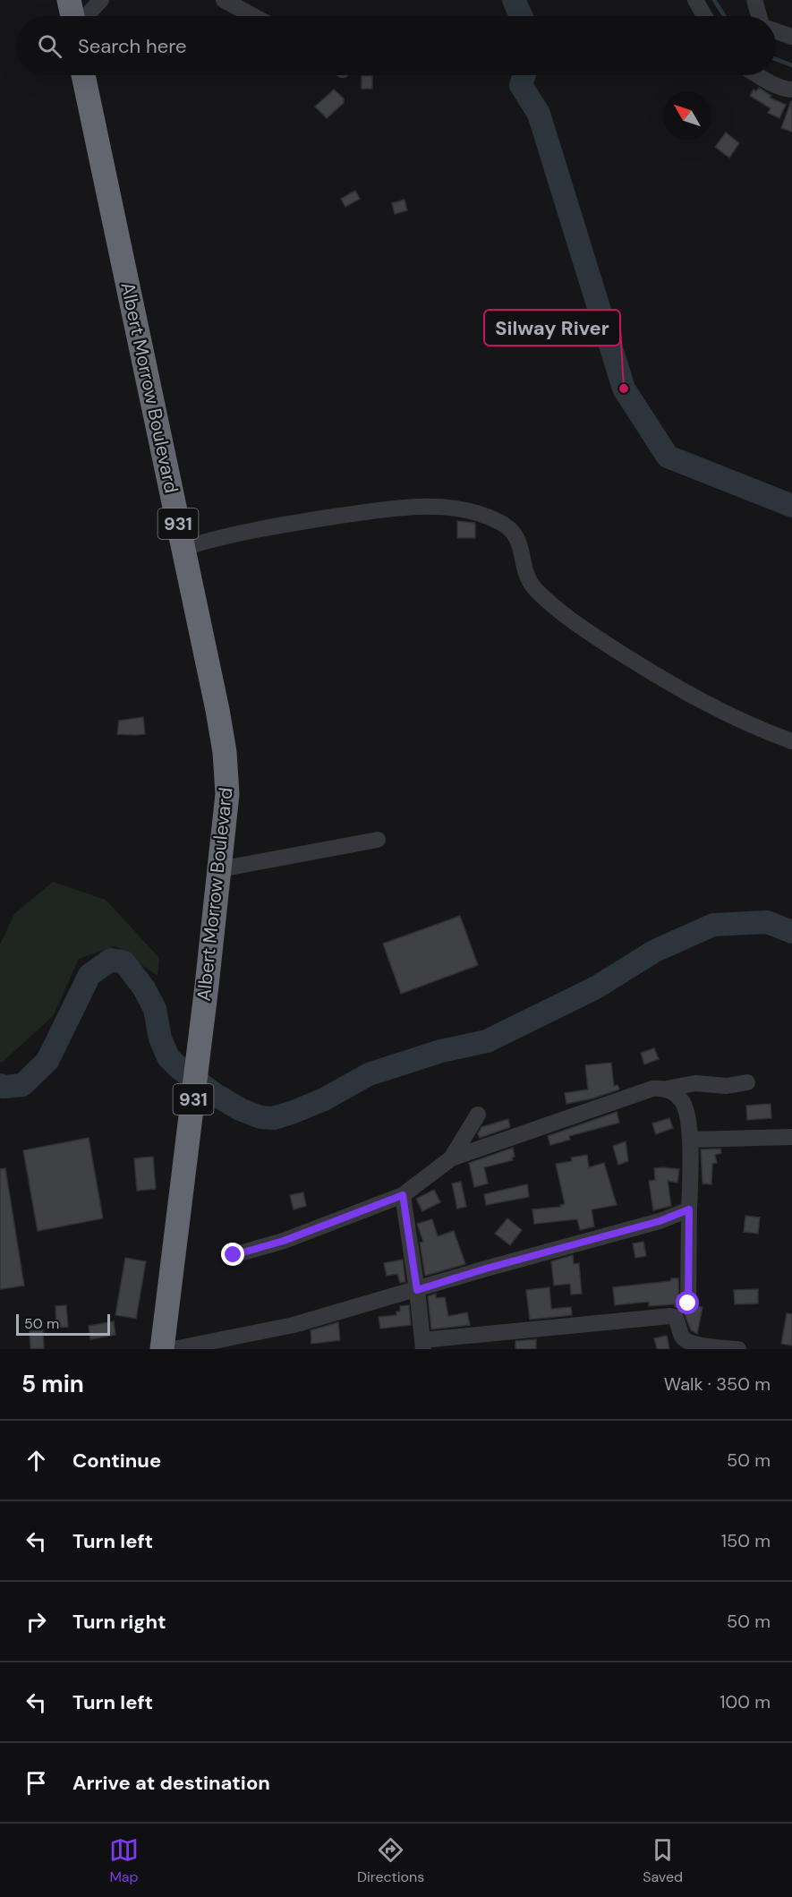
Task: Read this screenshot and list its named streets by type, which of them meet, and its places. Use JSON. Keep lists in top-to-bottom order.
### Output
{
  "streets": {
    "highway": ["Albert Morrow Boulevard", "931"]
  },
  "places": ["Silway River"],
  "scale_bar": "50 m",
  "north": "top left",
  "page": {
    "search": "Search here",
    "scale": "50 m",
    "heading": ["5 min", "Walk · 350 m"],
    "list": [
      ["Continue", "50 m"],
      ["Turn left", "150 m"],
      ["Turn right", "50 m"],
      ["Turn left", "100 m"],
      "Arrive at destination"
    ],
    "nav": ["Map", "Directions", "Saved"]
  }
}
